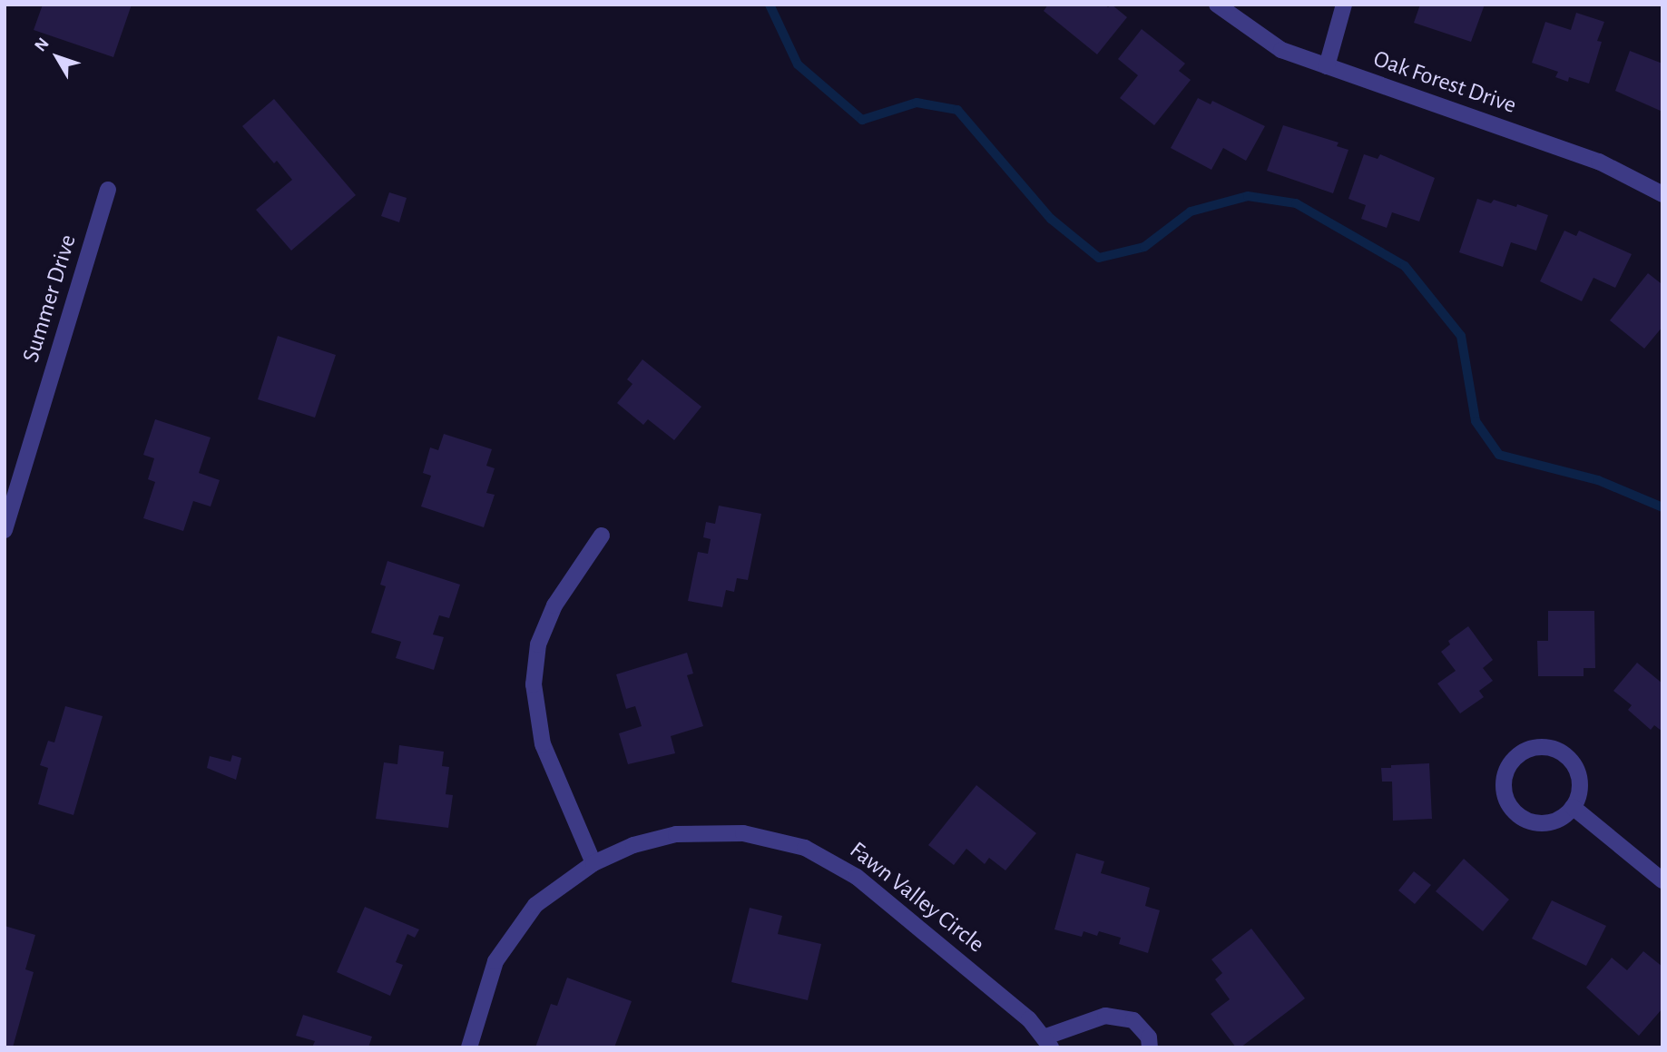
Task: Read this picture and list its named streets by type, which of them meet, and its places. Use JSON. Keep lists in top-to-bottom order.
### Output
{
  "streets": {
    "street": ["Oak Forest Drive", "Summer Drive", "Fawn Valley Circle"]
  },
  "north": "top left"
}
